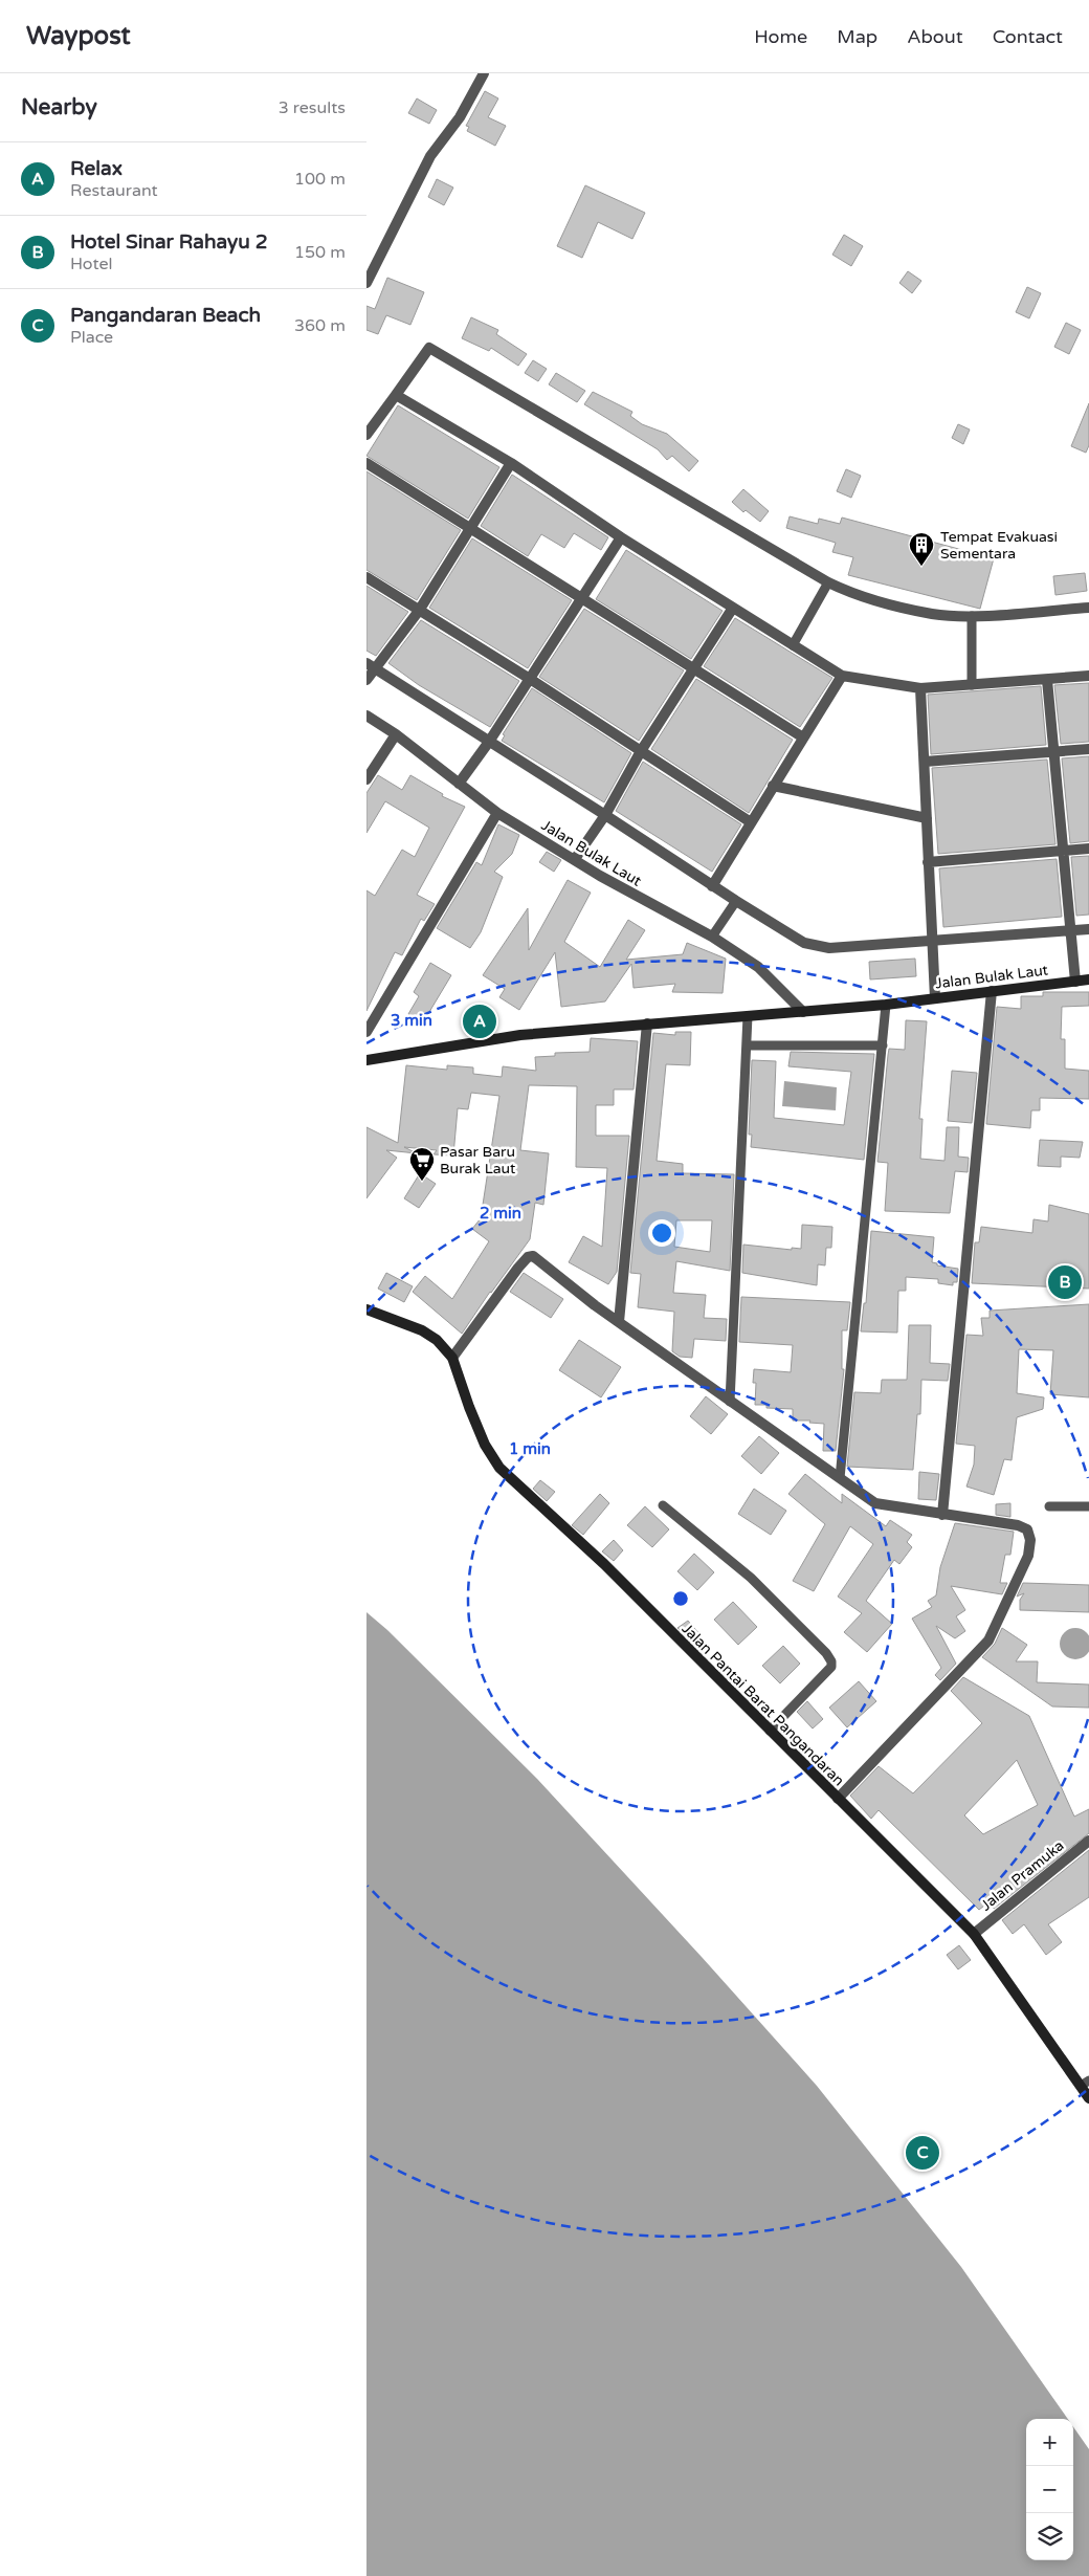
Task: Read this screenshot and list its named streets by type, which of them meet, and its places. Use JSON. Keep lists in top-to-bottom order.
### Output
{
  "streets": {
    "street": ["Jalan Bulak Laut", "Jalan Pantai Barat Pangandaran", "Jalan Pramuka"]
  },
  "crossings": [
    ["Jalan Pantai Barat Pangandaran", "Jalan Pramuka"]
  ],
  "places": {
    "building": ["Tempat Evakuasi Sementara"],
    "supermarket": ["Pasar Baru Burak Laut"]
  },
  "page": {
    "header": "Waypost",
    "nav": [
      "Home",
      "Map",
      "About",
      "Contact"
    ],
    "heading": ["Nearby", "3 results"],
    "list": [
      {
        "mark": "A",
        "name": "Relax",
        "note": "Restaurant",
        "value": "100 m"
      },
      {
        "mark": "B",
        "name": "Hotel Sinar Rahayu 2",
        "note": "Hotel",
        "value": "150 m"
      },
      {
        "mark": "C",
        "name": "Pangandaran Beach",
        "note": "Place",
        "value": "360 m"
      }
    ],
    "pins": ["A", "B", "C"],
    "map_buttons": ["+", "−"]
  },
  "rings": ["3 min", "2 min", "1 min"]
}
